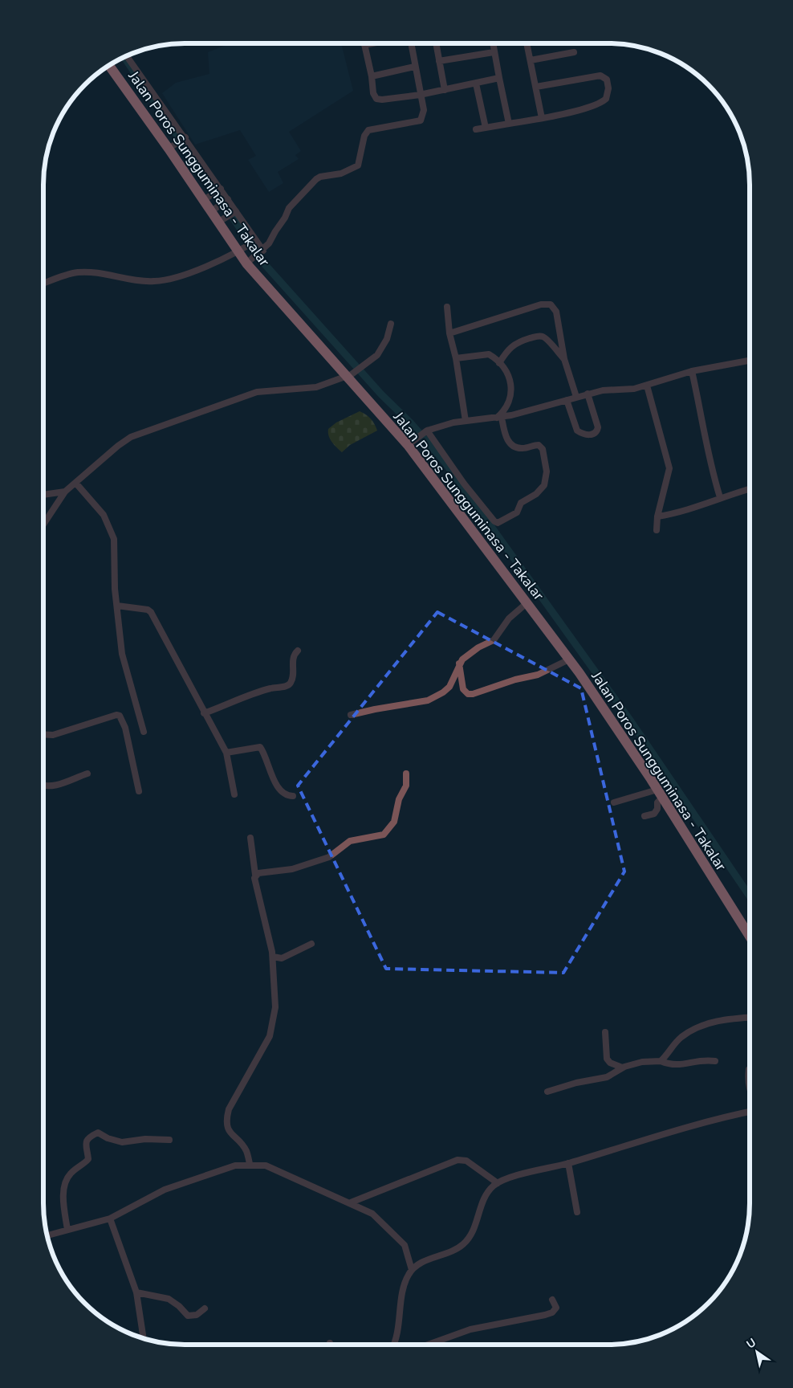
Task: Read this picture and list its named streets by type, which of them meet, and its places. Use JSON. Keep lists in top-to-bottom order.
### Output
{
  "streets": {
    "highway": ["Jalan Poros Sungguminasa - Takalar"]
  },
  "north": "top left"
}
